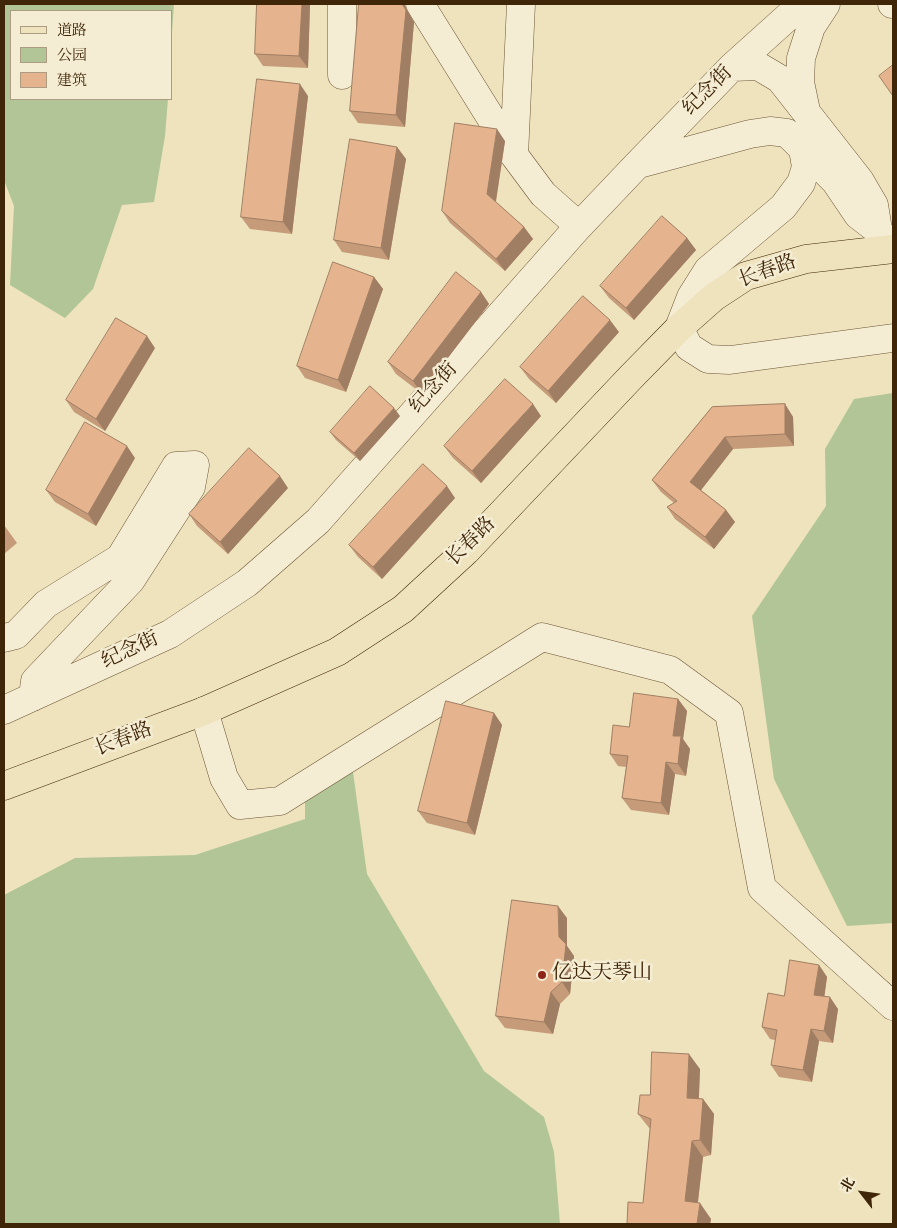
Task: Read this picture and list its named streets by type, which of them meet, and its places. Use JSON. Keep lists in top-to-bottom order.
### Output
{
  "streets": {
    "main road": ["长春路"],
    "street": ["纪念街"]
  },
  "places": ["亿达天琴山"],
  "legend": ["道路", "公园", "建筑"],
  "north": "top left"
}
